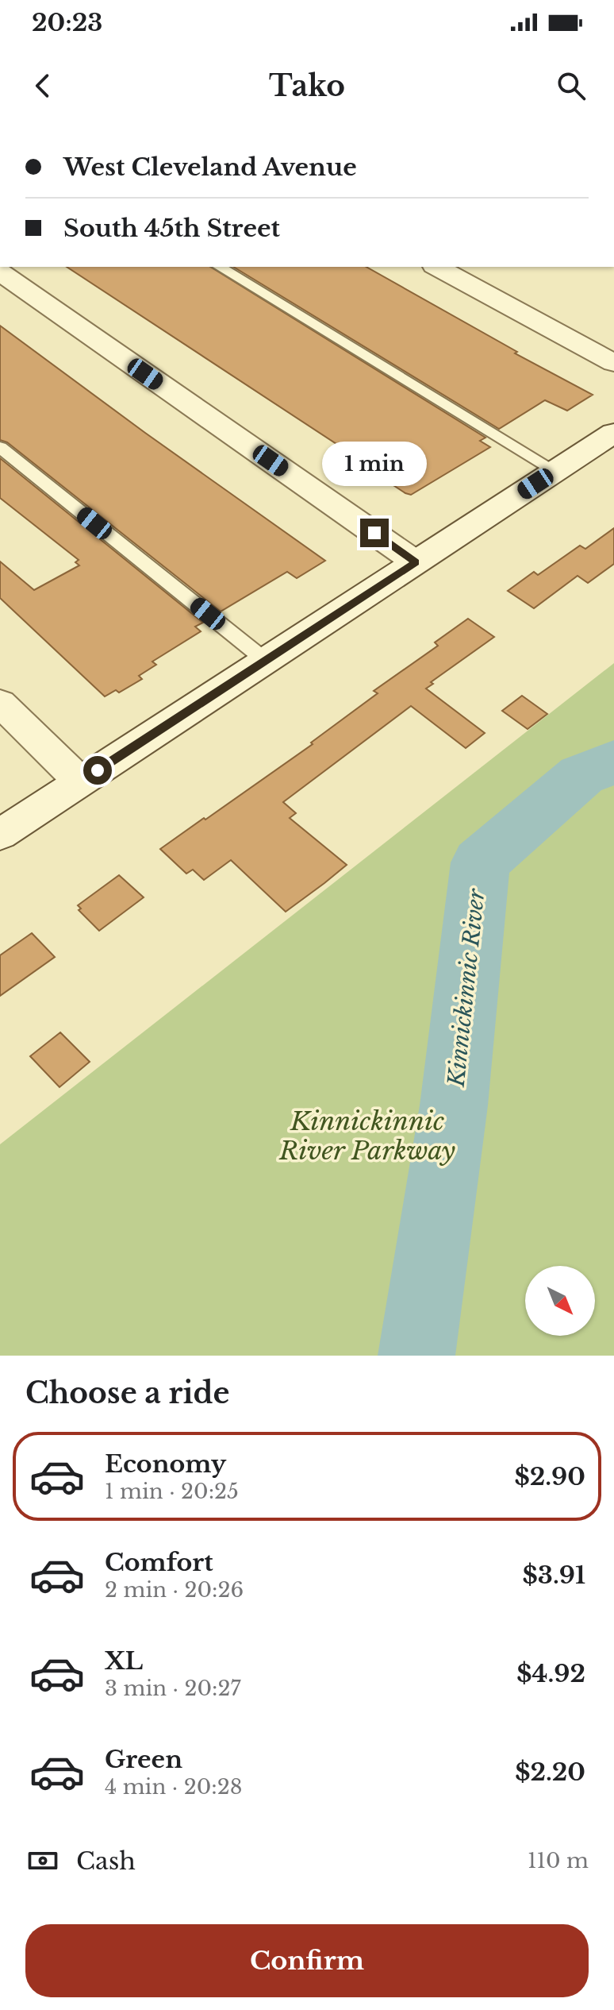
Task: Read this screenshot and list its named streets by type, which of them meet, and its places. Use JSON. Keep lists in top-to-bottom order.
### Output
{
  "water": ["Kinnickinnic River"],
  "parks": ["Kinnickinnic River Parkway"],
  "north": "bottom right",
  "page": {
    "status": "20:23",
    "header": "Tako",
    "banner": ["West Cleveland Avenue", "South 45th Street"],
    "bubble": "1 min",
    "heading": "Choose a ride",
    "list": [
      {
        "name": "Economy",
        "note": "1 min · 20:25",
        "value": "$2.90"
      },
      {
        "name": "Comfort",
        "note": "2 min · 20:26",
        "value": "$3.91"
      },
      {
        "name": "XL",
        "note": "3 min · 20:27",
        "value": "$4.92"
      },
      {
        "name": "Green",
        "note": "4 min · 20:28",
        "value": "$2.20"
      }
    ],
    "pay": ["Cash", "110 m"],
    "buttons": "Confirm"
  }
}
